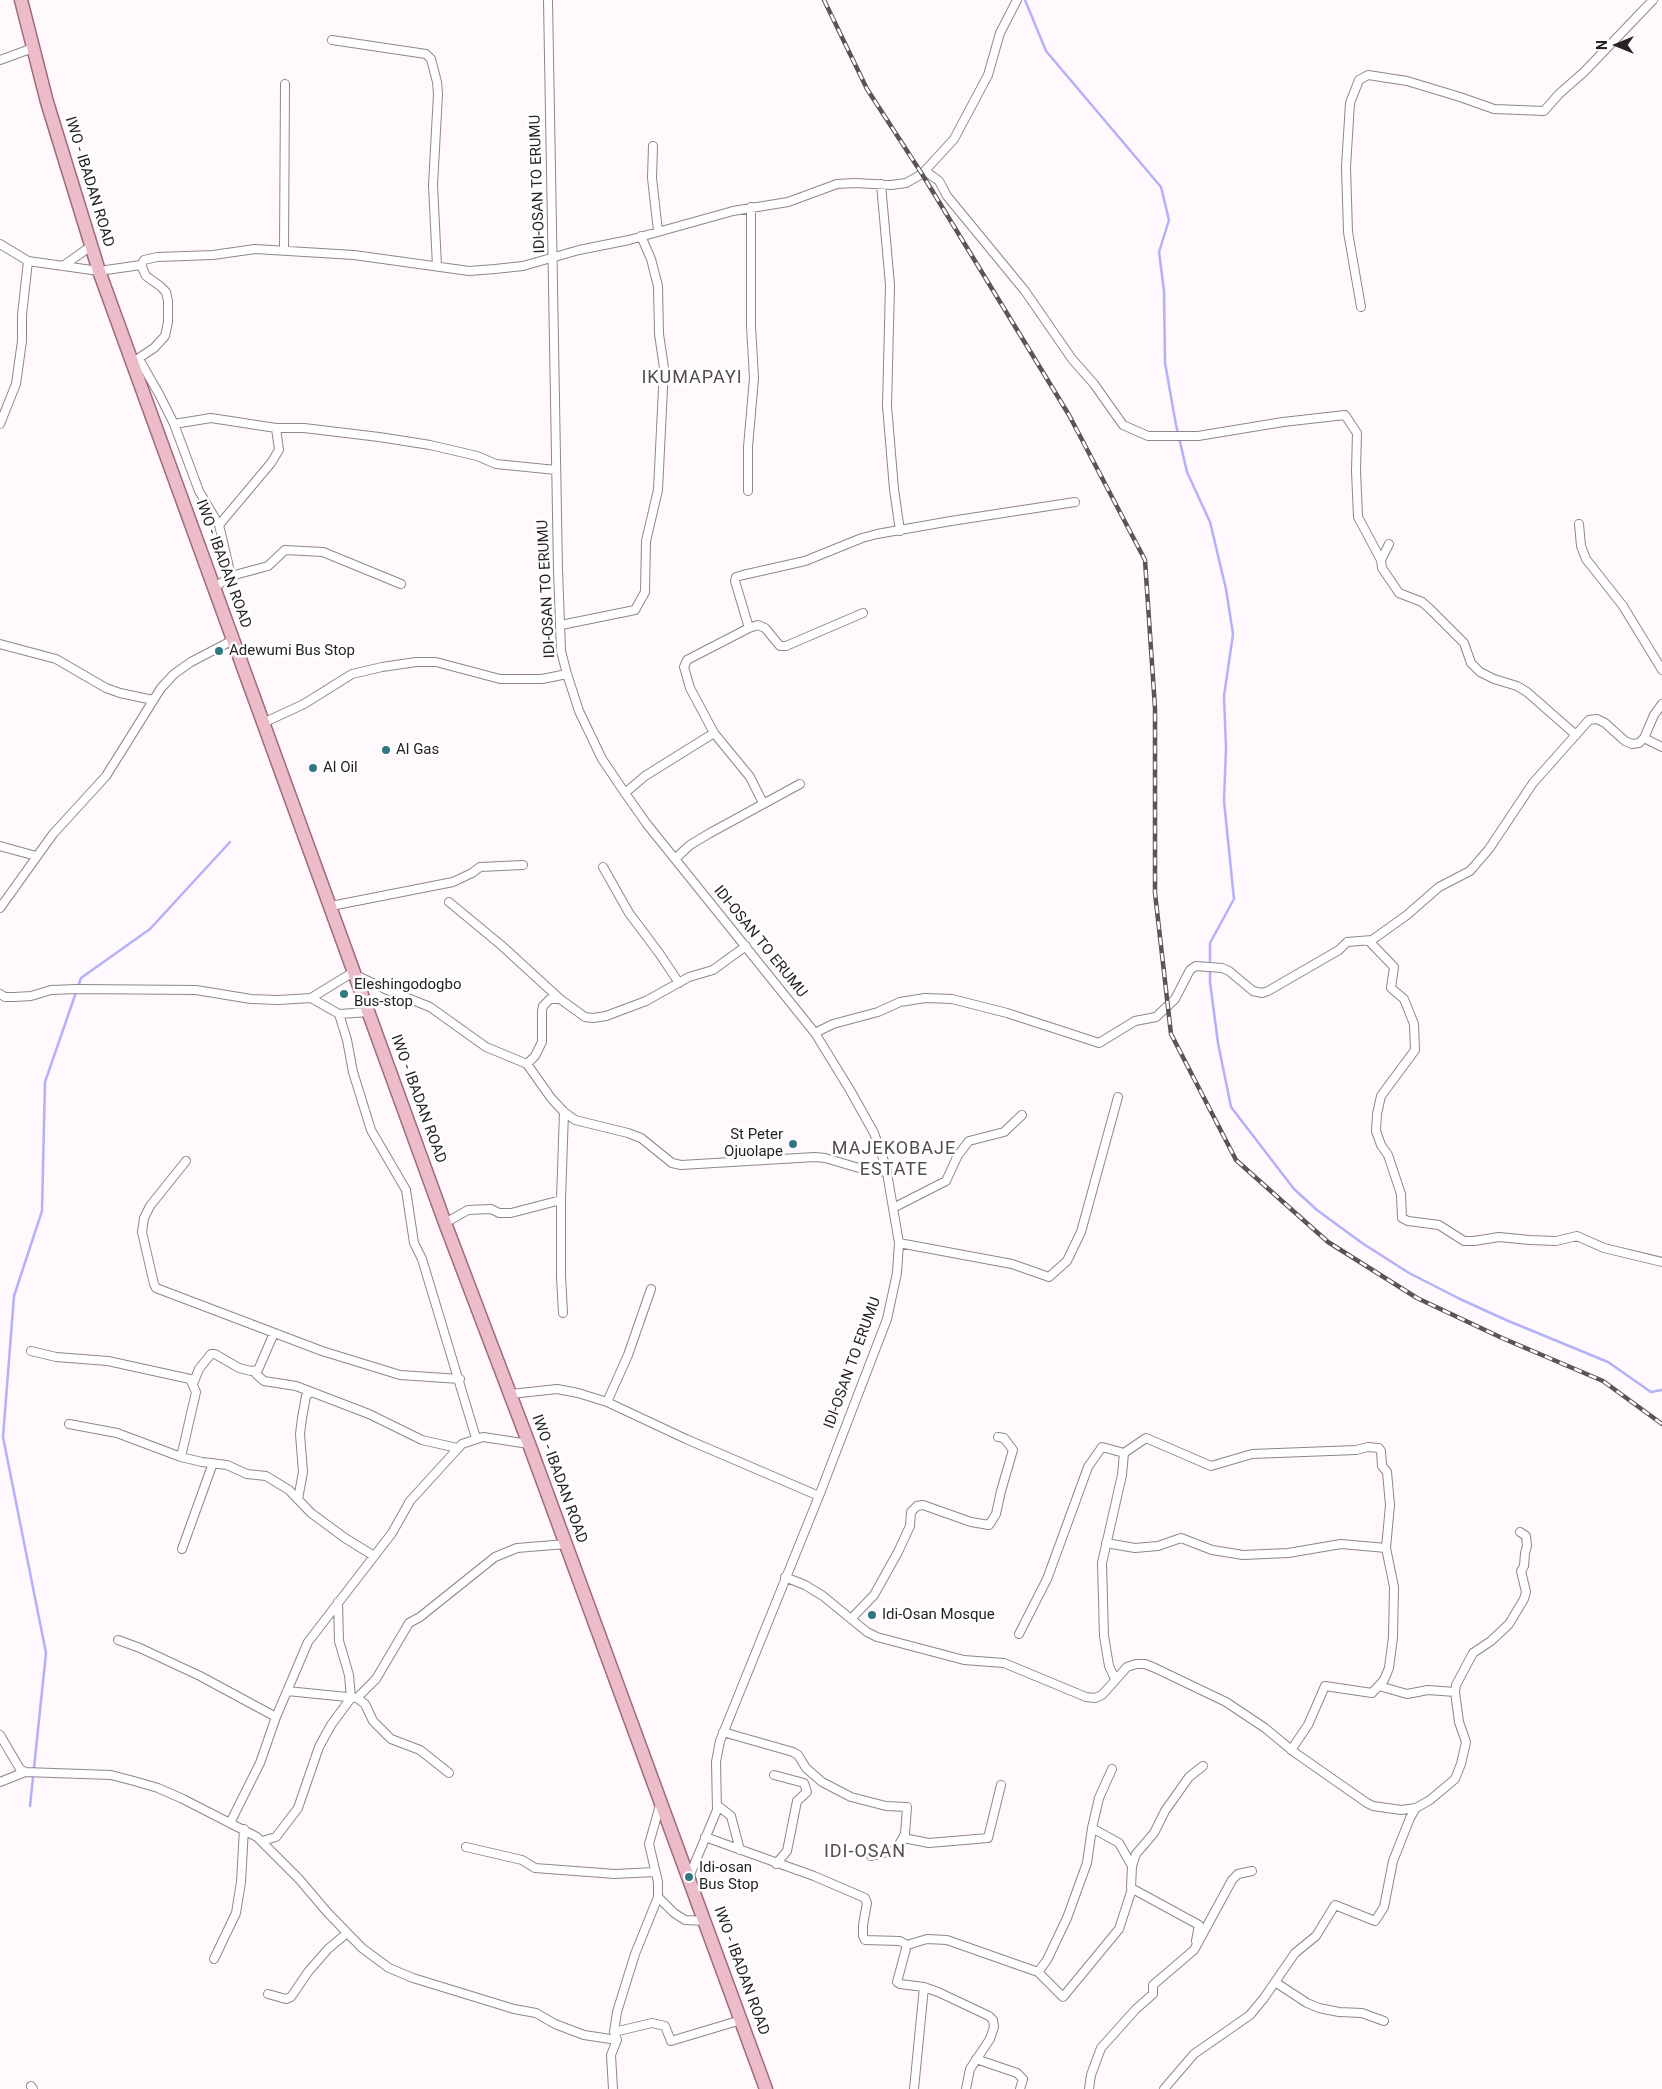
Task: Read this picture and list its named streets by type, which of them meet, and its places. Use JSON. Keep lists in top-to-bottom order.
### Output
{
  "streets": {
    "main road": ["IWO - IBADAN ROAD"],
    "street": ["IDI-OSAN TO ERUMU"]
  },
  "crossings": [
    ["IWO - IBADAN ROAD", "IDI-OSAN TO ERUMU"]
  ],
  "districts": ["IKUMAPAYI", "MAJEKOBAJE ESTATE", "IDI-OSAN"],
  "places": [
    "Adewumi Bus Stop",
    "Al Gas",
    "Al Oil",
    "Eleshingodogbo Bus-stop",
    "St Peter Ojuolape",
    "Idi-Osan Mosque",
    "Idi-osan Bus Stop"
  ],
  "north": "left"
}
